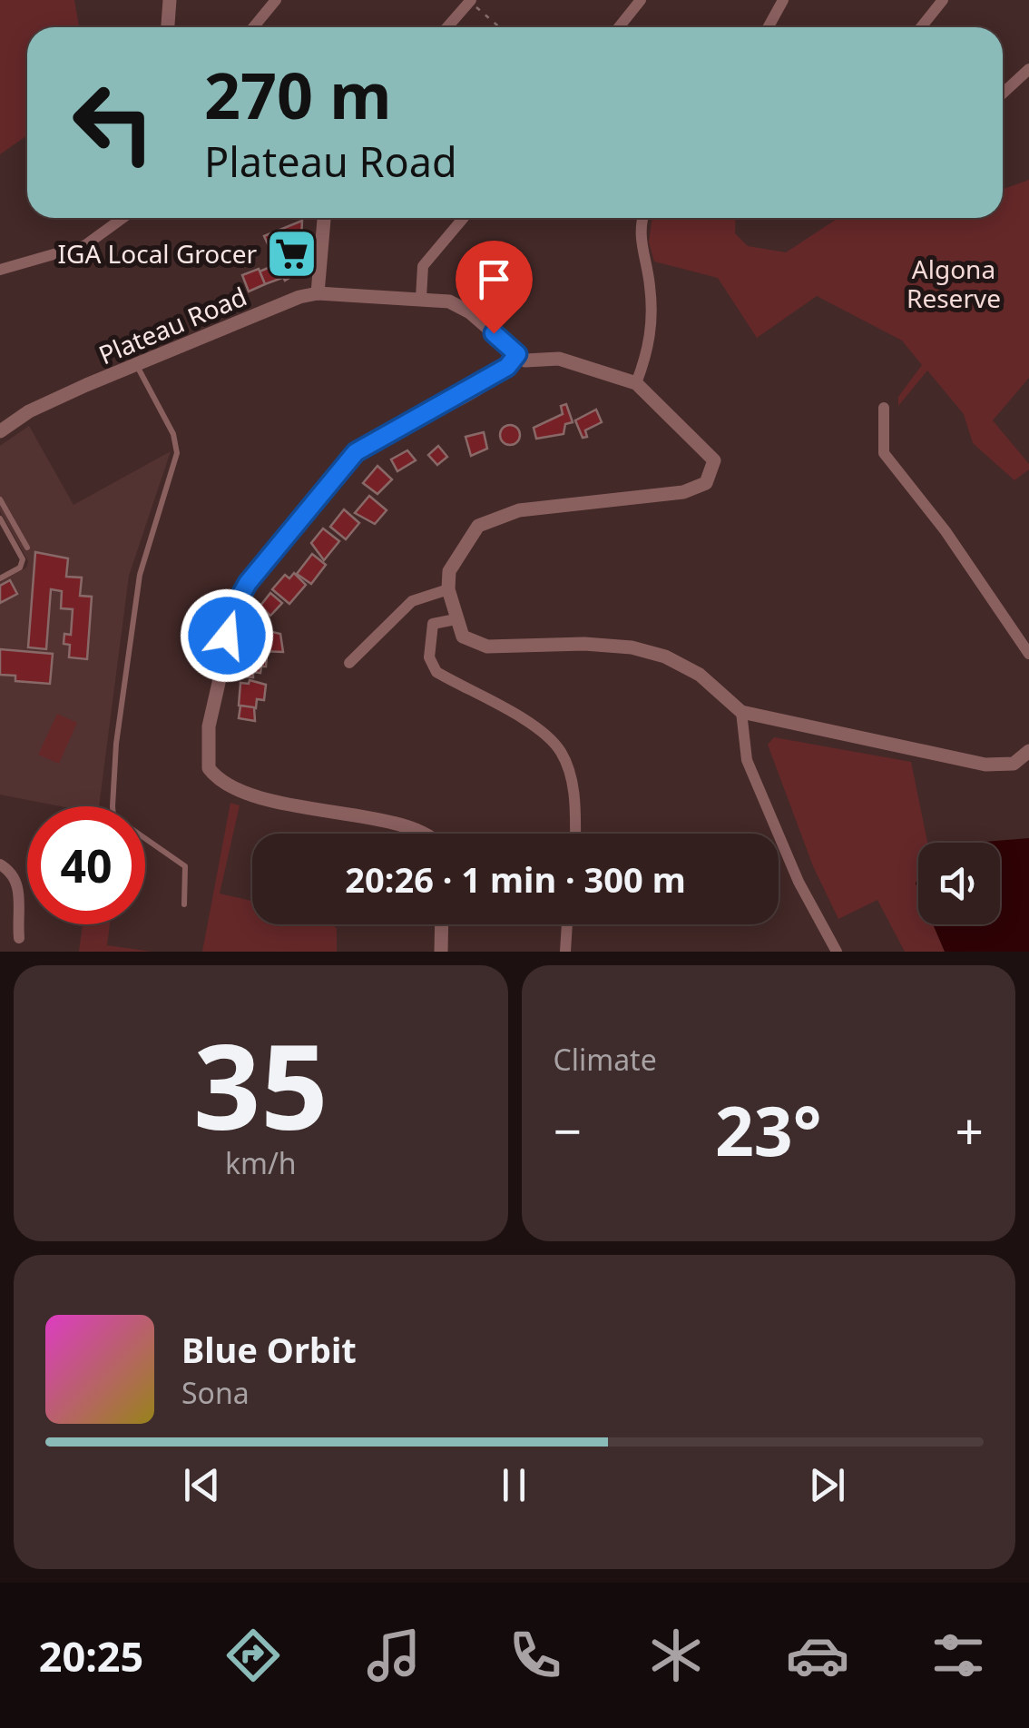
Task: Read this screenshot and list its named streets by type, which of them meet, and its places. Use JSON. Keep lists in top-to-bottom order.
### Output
{
  "streets": {
    "street": ["Plateau Road"]
  },
  "parks": ["Algona Reserve"],
  "places": {
    "supermarket": ["IGA Local Grocer"]
  },
  "page": {
    "turn": ["270 m", "Plateau Road"],
    "limit": "40",
    "trip": "20:26 · 1 min · 300 m",
    "tile": [
      ["35", "km/h"],
      "Climate"
    ],
    "heat": ["−", "23°", "+"],
    "song": ["Blue Orbit", "Sona"],
    "tabs": "20:25"
  }
}
